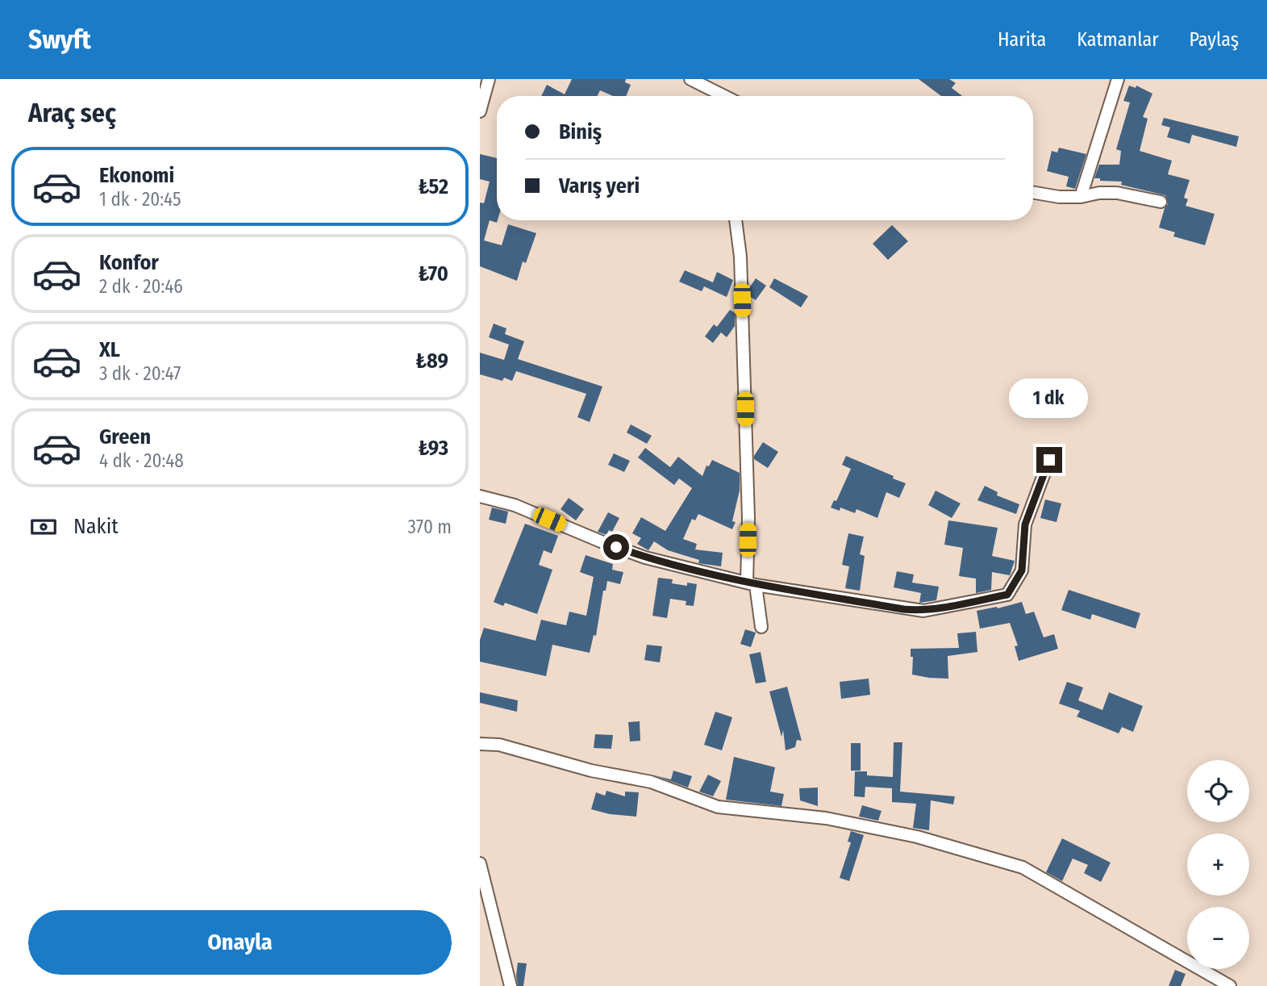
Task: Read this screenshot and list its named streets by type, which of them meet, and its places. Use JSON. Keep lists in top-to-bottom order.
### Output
{
  "page": {
    "header": "Swyft",
    "nav": ["Harita", "Katmanlar", "Paylaş"],
    "heading": "Araç seç",
    "banner": ["Biniş", "Varış yeri"],
    "list": [
      {
        "name": "Ekonomi",
        "note": "1 dk · 20:45",
        "value": "₺52"
      },
      {
        "name": "Konfor",
        "note": "2 dk · 20:46",
        "value": "₺70"
      },
      {
        "name": "XL",
        "note": "3 dk · 20:47",
        "value": "₺89"
      },
      {
        "name": "Green",
        "note": "4 dk · 20:48",
        "value": "₺93"
      }
    ],
    "bubble": "1 dk",
    "pay": ["Nakit", "370 m"],
    "map_buttons": ["+", "−"],
    "buttons": "Onayla"
  }
}
